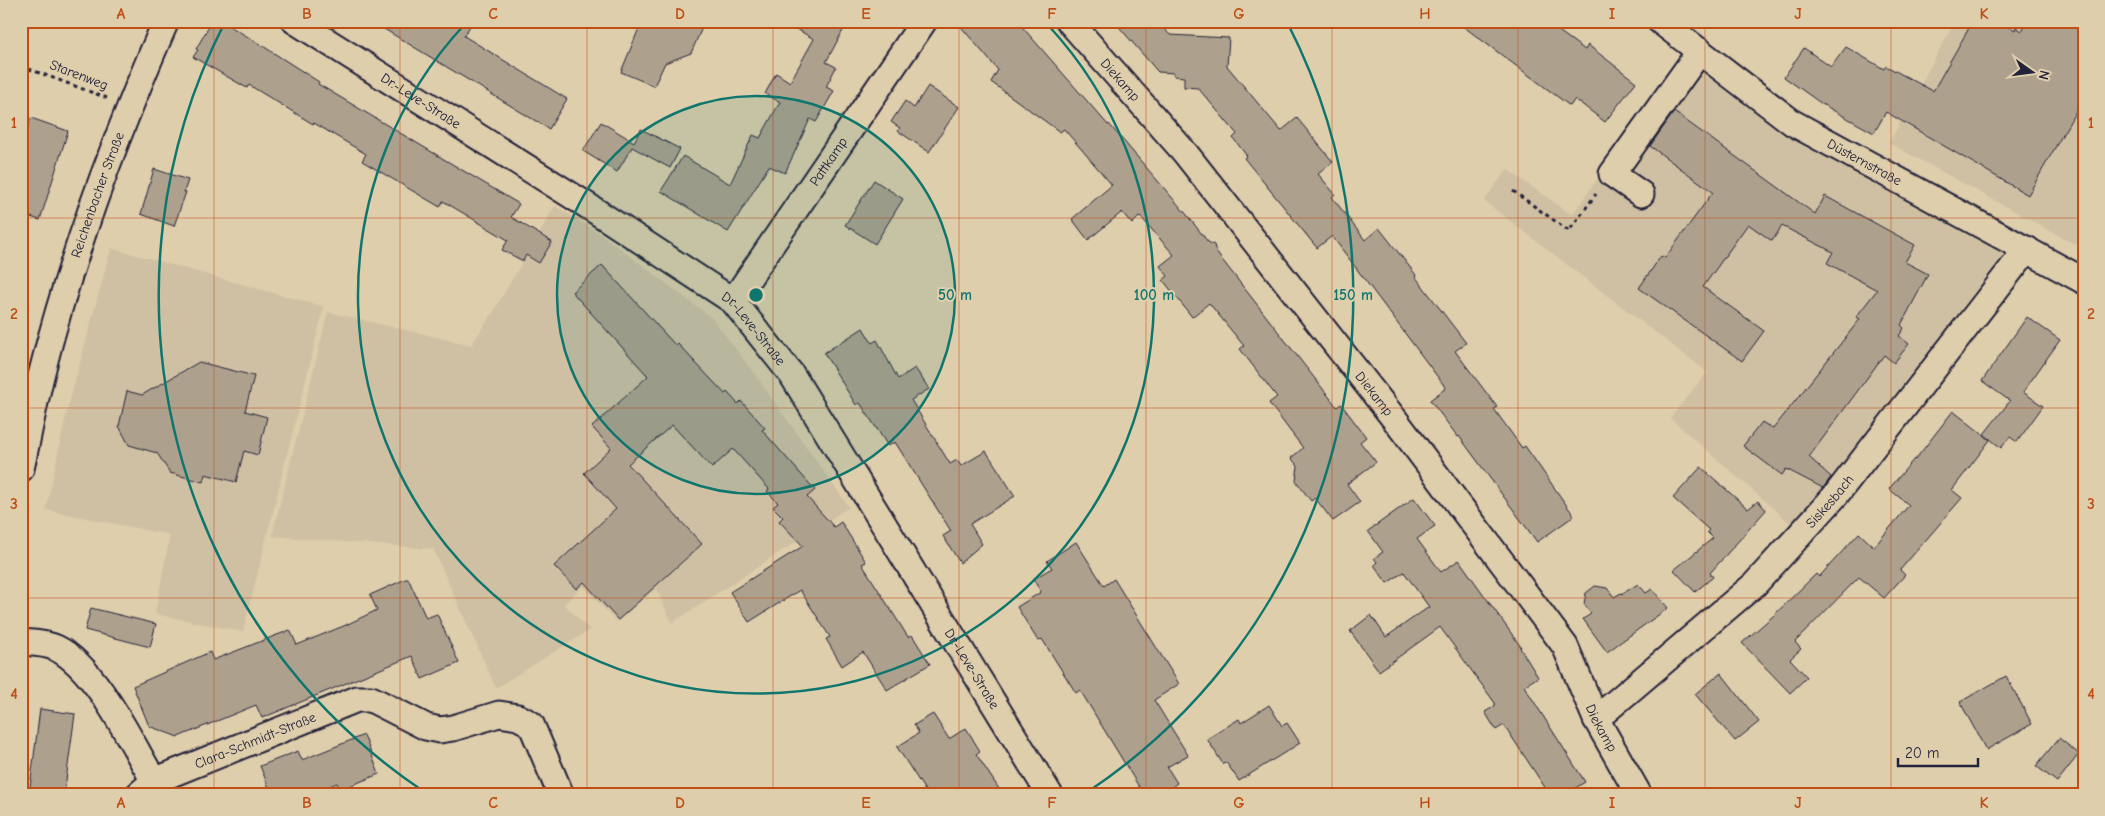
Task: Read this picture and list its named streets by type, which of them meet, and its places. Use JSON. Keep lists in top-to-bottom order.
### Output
{
  "streets": {
    "street": [
      "Diekamp",
      "Dr.-Leve-Straße",
      "Pattkamp",
      "Düsternstraße",
      "Reichenbacher Straße",
      "Siskesbach",
      "Clara-Schmidt-Straße"
    ],
    "path": ["Starenweg"]
  },
  "crossings": [
    ["Starenweg", "Reichenbacher Straße"],
    ["Diekamp", "Siskesbach"],
    ["Dr.-Leve-Straße", "Pattkamp"],
    ["Düsternstraße", "Siskesbach"]
  ],
  "scale_bar": "20 m",
  "north": "right",
  "grid": {
    "columns": [
      "A",
      "B",
      "C",
      "D",
      "E",
      "F",
      "G",
      "H",
      "I",
      "J",
      "K"
    ],
    "rows": [
      "1",
      "2",
      "3",
      "4"
    ]
  },
  "rings": ["50 m", "100 m", "150 m"]
}
